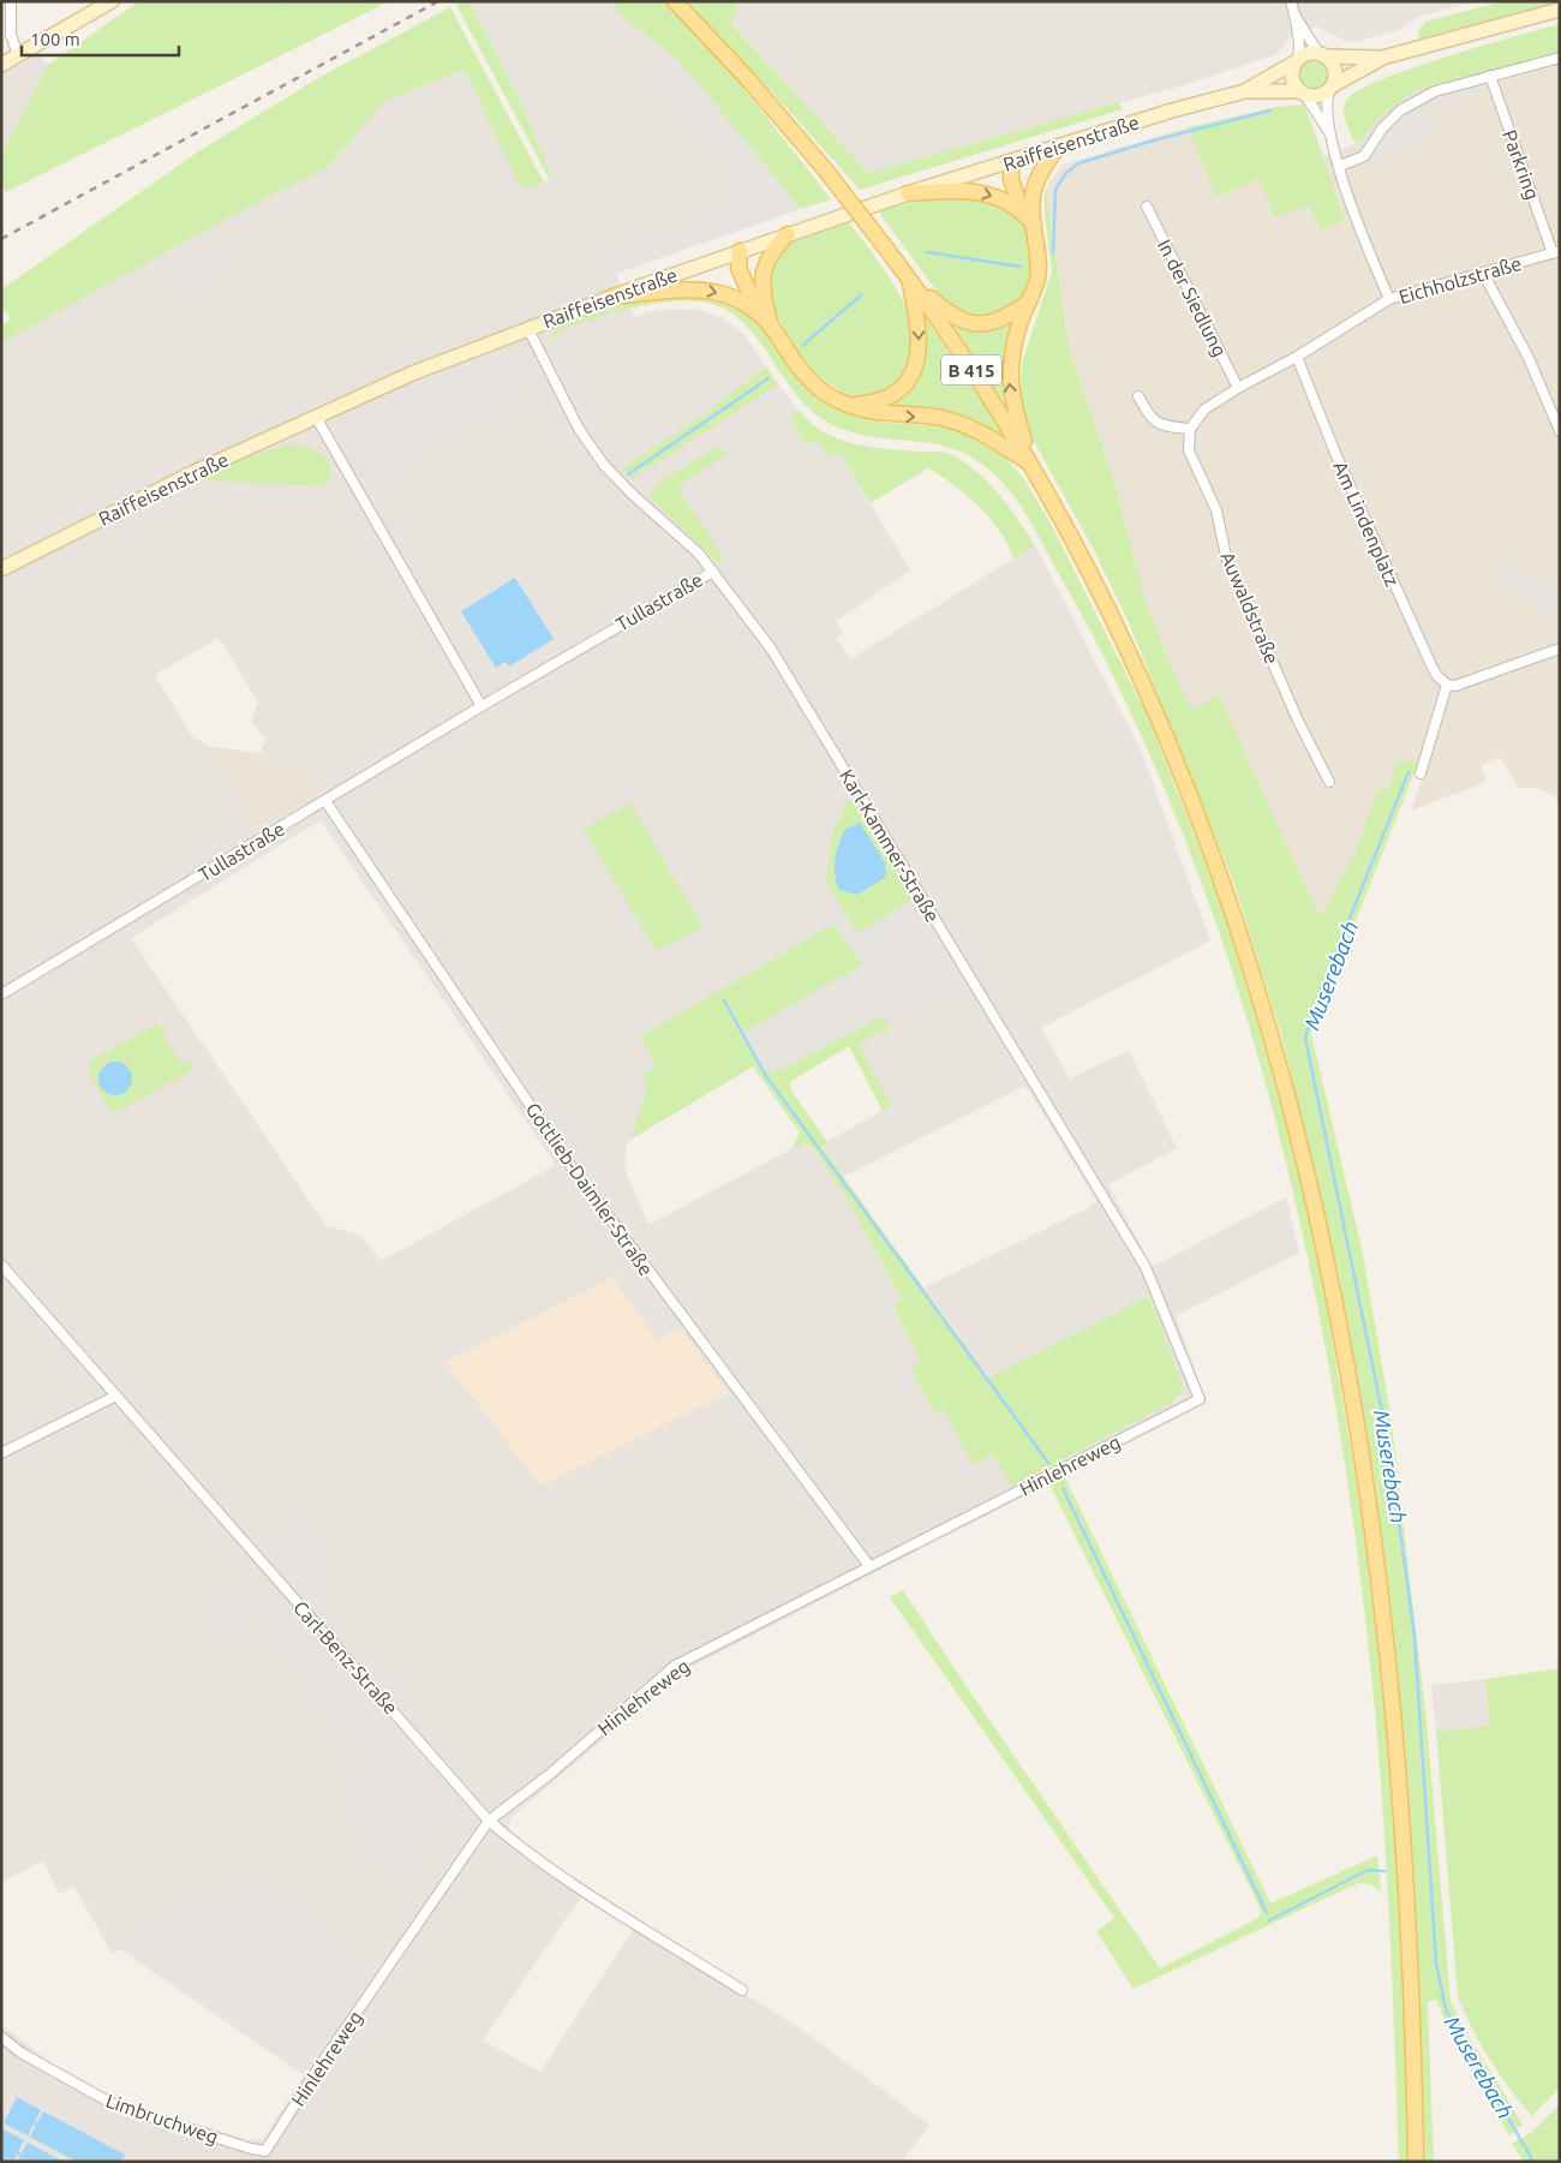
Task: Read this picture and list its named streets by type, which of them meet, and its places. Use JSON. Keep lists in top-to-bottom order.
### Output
{
  "streets": {
    "main road": ["B 415"],
    "street": [
      "Raiffeisenstraße",
      "Parkring",
      "Eichholzstraße",
      "In der Siedlung",
      "Am Lindenplatz",
      "Tullastraße",
      "Auwaldstraße",
      "Karl-Kammer-Straße",
      "Gottlieb-Daimler-Straße",
      "Hinlehreweg",
      "Carl-Benz-Straße",
      "Limbruchweg"
    ]
  },
  "crossings": [
    ["Raiffeisenstraße", "Karl-Kammer-Straße"],
    ["Parkring", "Eichholzstraße"],
    ["Eichholzstraße", "In der Siedlung"],
    ["Eichholzstraße", "Am Lindenplatz"],
    ["Tullastraße", "Karl-Kammer-Straße"],
    ["Tullastraße", "Gottlieb-Daimler-Straße"],
    ["Karl-Kammer-Straße", "Hinlehreweg"],
    ["Gottlieb-Daimler-Straße", "Hinlehreweg"],
    ["Hinlehreweg", "Carl-Benz-Straße"],
    ["Hinlehreweg", "Limbruchweg"]
  ],
  "water": ["Muserebach"],
  "scale_bar": "100 m"
}
